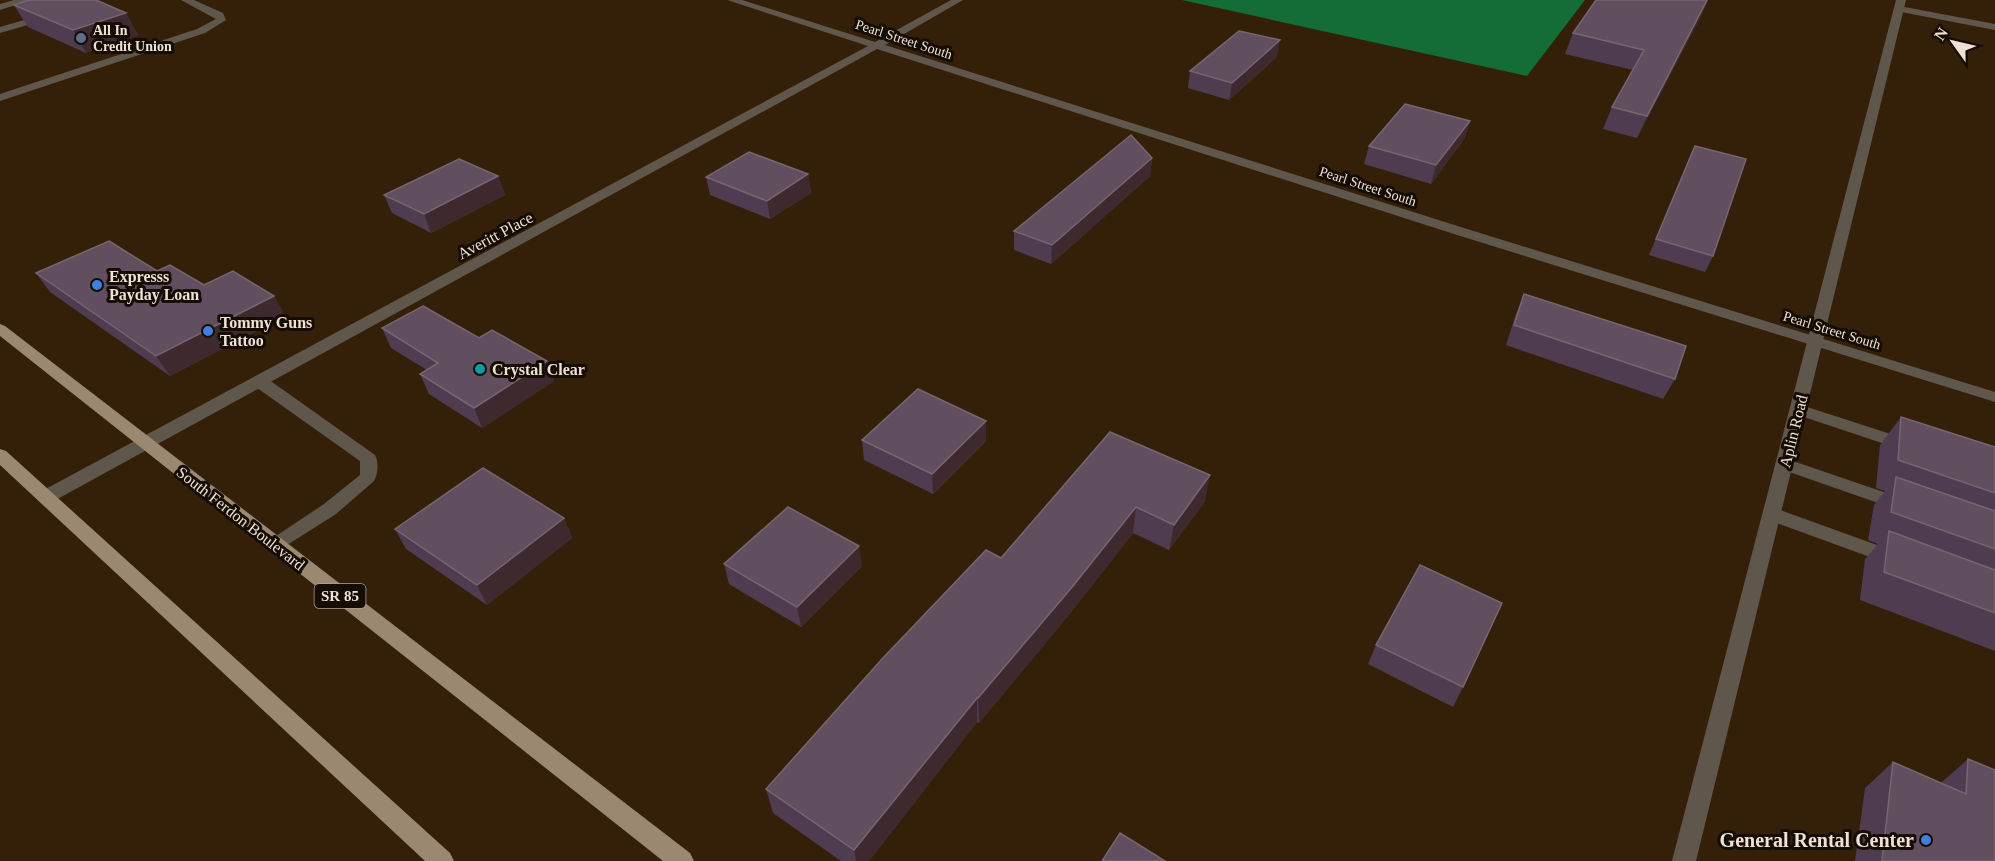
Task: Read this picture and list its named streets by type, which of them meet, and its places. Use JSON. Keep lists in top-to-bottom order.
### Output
{
  "streets": {
    "main road": ["South Ferdon Boulevard", "SR 85"],
    "street": ["Pearl Street South", "Averitt Place", "Aplin Road"]
  },
  "crossings": [
    ["Pearl Street South", "Averitt Place"],
    ["Pearl Street South", "Aplin Road"],
    ["Averitt Place", "South Ferdon Boulevard"]
  ],
  "places": [
    "All In Credit Union",
    "Expresss Payday Loan",
    "Tommy Guns Tattoo",
    "Crystal Clear",
    "General Rental Center"
  ],
  "north": "top left"
}
